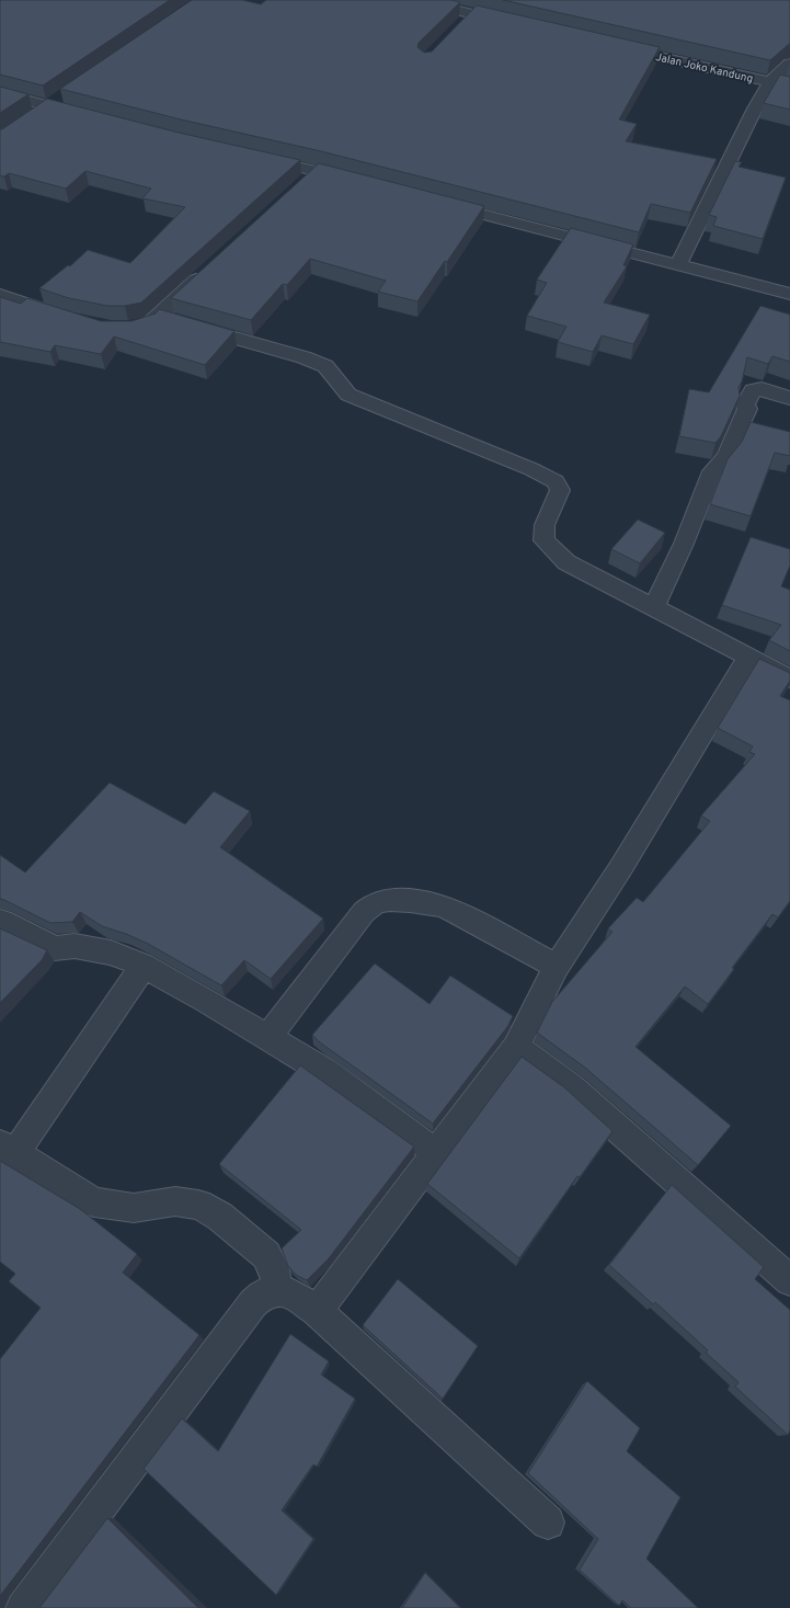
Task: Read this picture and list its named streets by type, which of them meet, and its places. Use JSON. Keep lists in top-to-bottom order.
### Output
{
  "streets": {
    "street": ["Jalan Joko Kandung"]
  }
}
